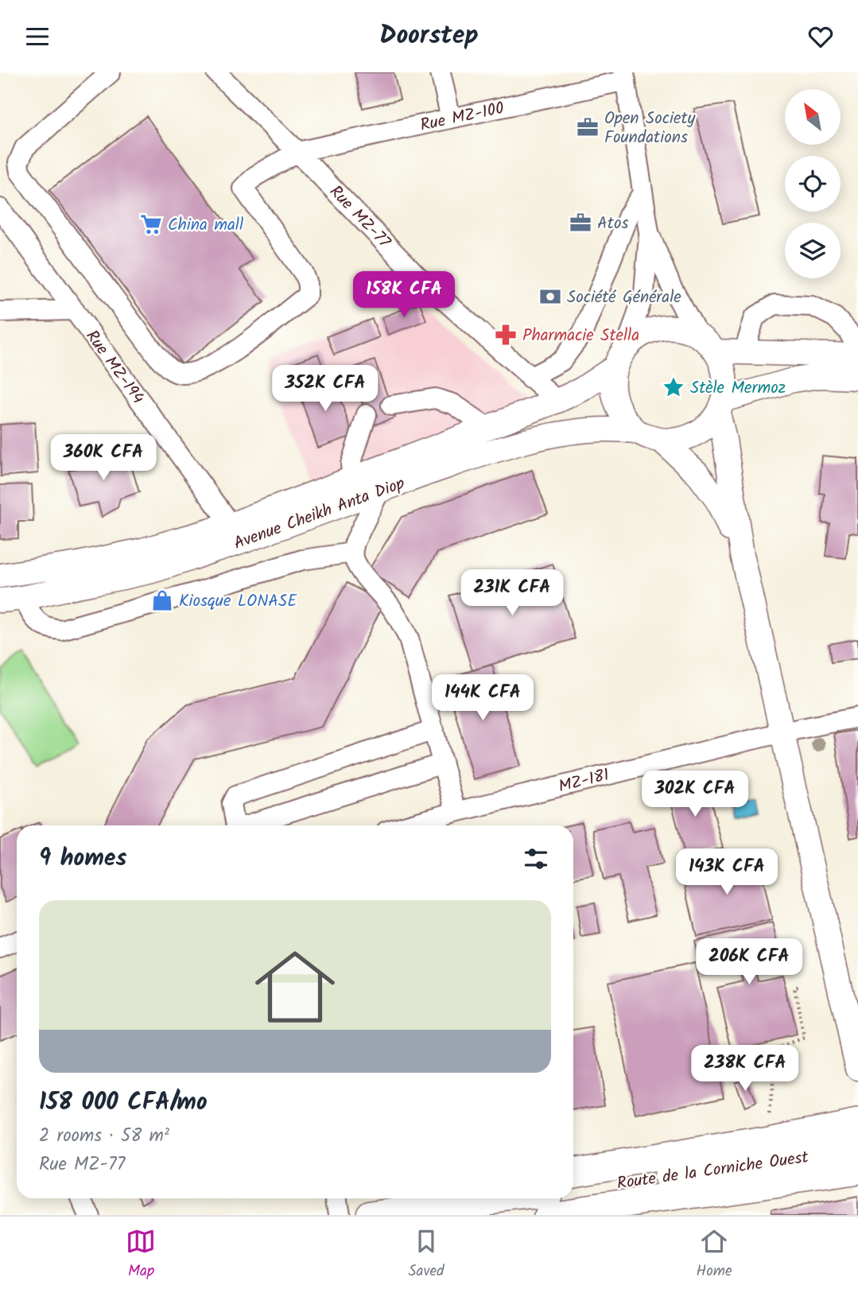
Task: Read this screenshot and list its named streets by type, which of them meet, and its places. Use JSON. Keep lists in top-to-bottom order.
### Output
{
  "streets": {
    "highway": ["Route de la Corniche Ouest"],
    "main road": ["Avenue Cheikh Anta Diop"],
    "street": [
      "Rue MZ-100",
      "Rue MZ-77",
      "Rue MZ-194",
      "MZ-181"
    ]
  },
  "crossings": [
    ["Rue MZ-100", "Rue MZ-77"],
    ["Rue MZ-77", "Avenue Cheikh Anta Diop"],
    ["Rue MZ-194", "Avenue Cheikh Anta Diop"]
  ],
  "places": {
    "office": ["Open Society Foundations", "Atos"],
    "supermarket": ["China mall"],
    "bank": ["Société Générale"],
    "pharmacy": ["Pharmacie Stella"],
    "place": ["Stèle Mermoz"],
    "shop": ["Kiosque LONASE"]
  },
  "north": "top left",
  "page": {
    "header": "Doorstep",
    "price": [
      "158K CFA",
      "352K CFA",
      "360K CFA",
      "231K CFA",
      "144K CFA",
      "302K CFA",
      "143K CFA",
      "206K CFA",
      "238K CFA"
    ],
    "heading": "9 homes",
    "list": [
      {
        "name": "158 000 CFA/mo",
        "note": "2 rooms · 58 m² · Rue MZ-77"
      }
    ],
    "tabs": ["Map", "Saved", "Home"]
  }
}
